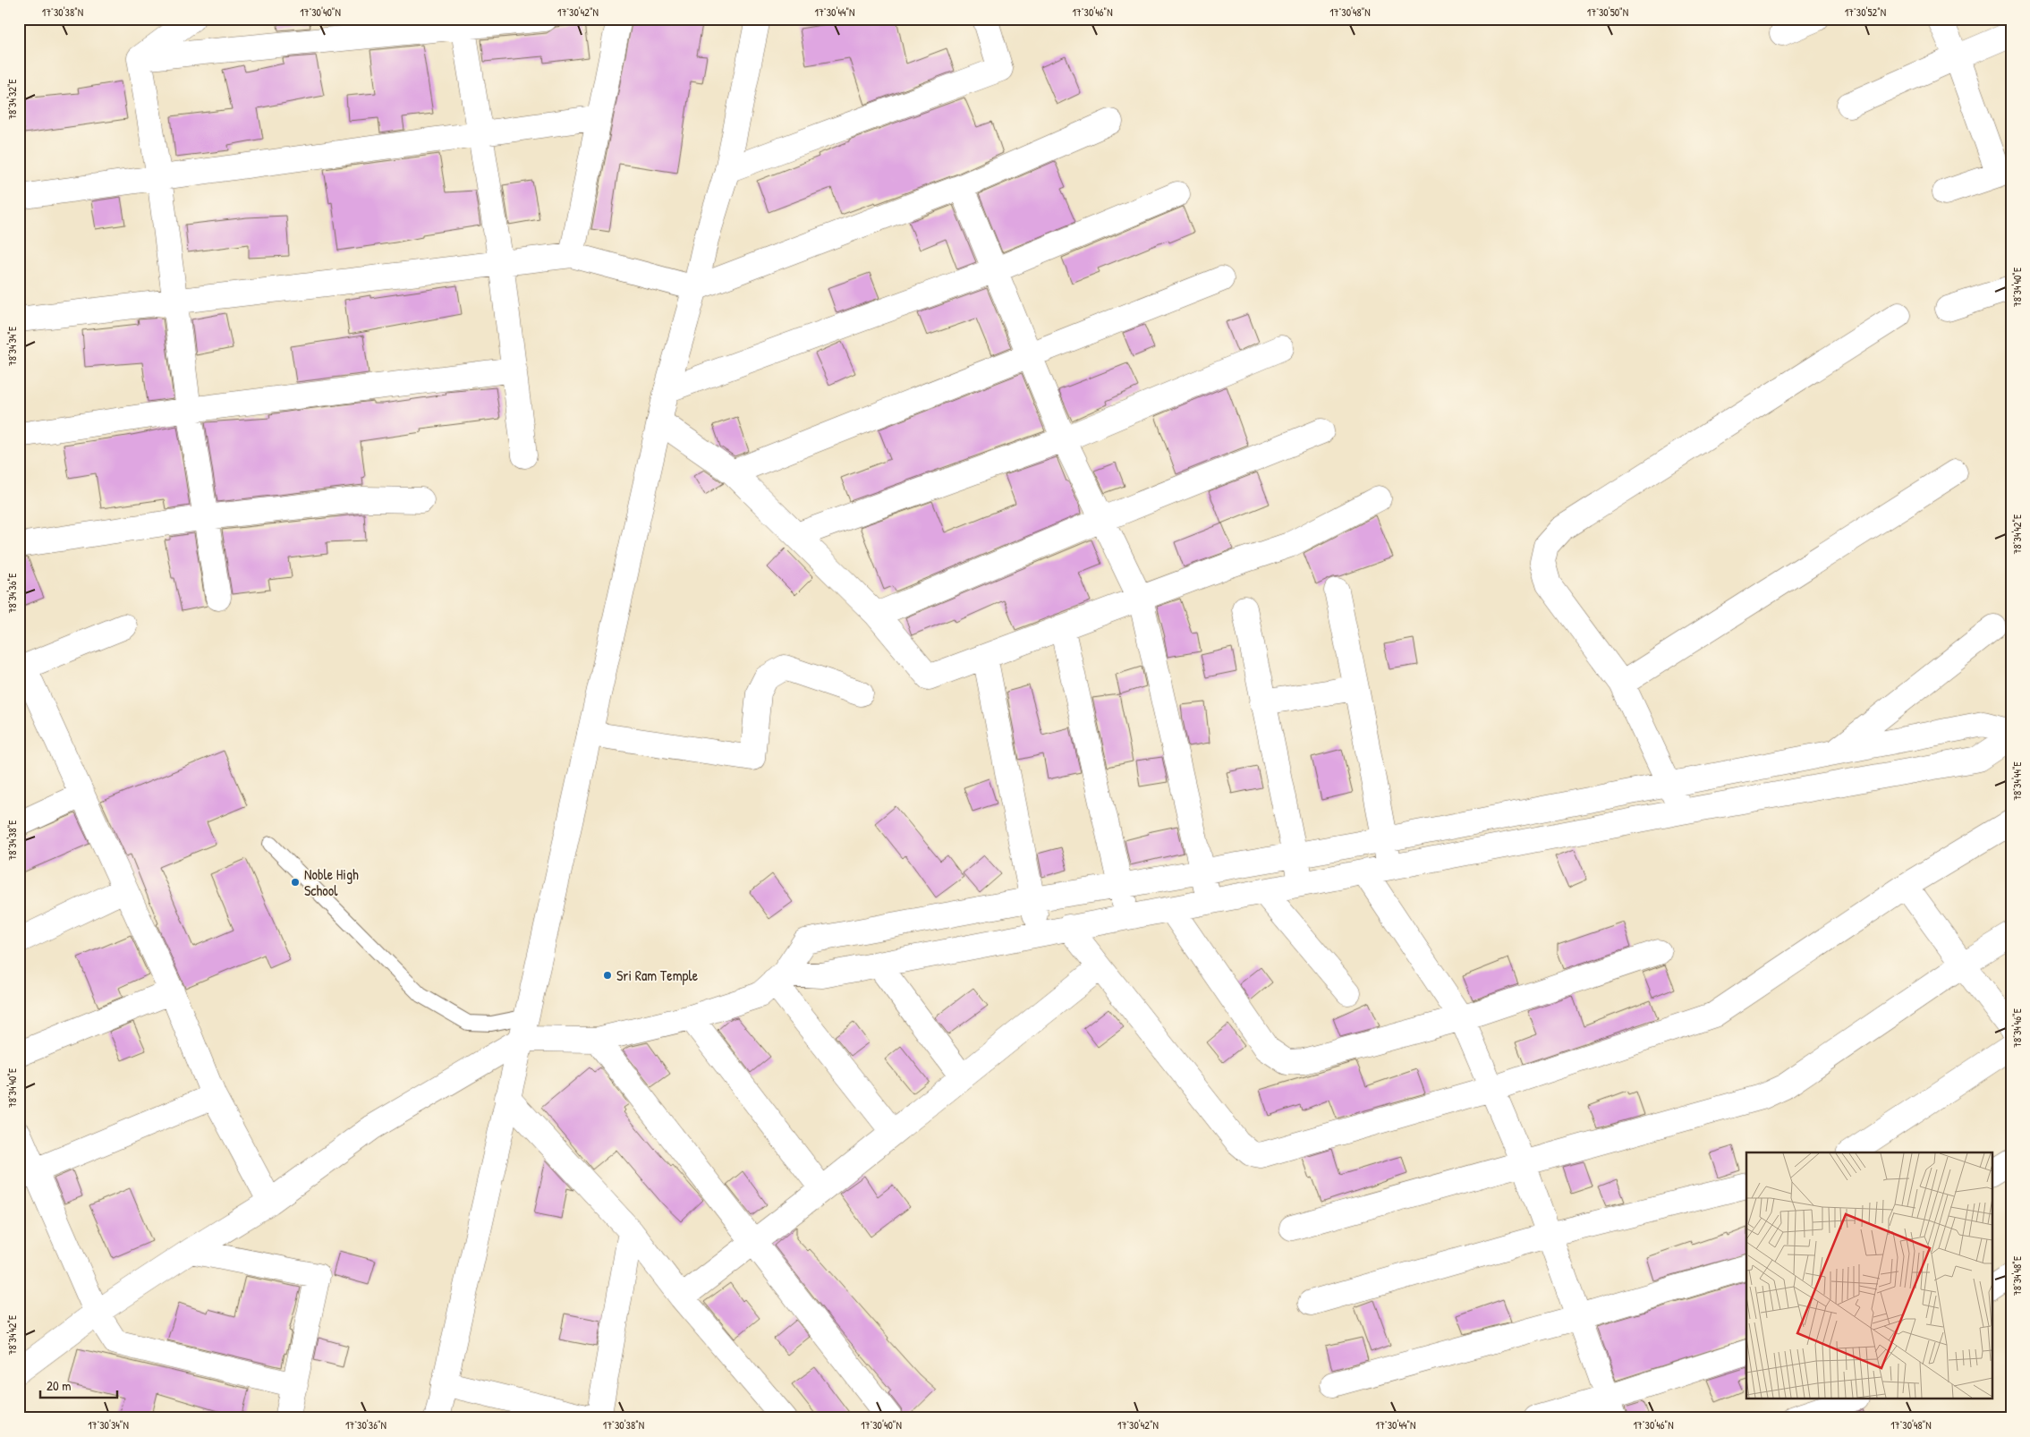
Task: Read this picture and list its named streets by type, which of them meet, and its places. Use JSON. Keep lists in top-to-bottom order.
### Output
{
  "places": ["Noble High School", "Sri Ram Temple"],
  "scale_bar": "20 m",
  "coordinates": [
    "17°30'38\"N",
    "17°30'40\"N",
    "17°30'42\"N",
    "17°30'44\"N",
    "17°30'46\"N",
    "17°30'48\"N",
    "17°30'50\"N",
    "17°30'52\"N",
    "78°34'32\"E",
    "78°34'40\"E",
    "78°34'34\"E",
    "78°34'42\"E",
    "78°34'36\"E",
    "78°34'44\"E",
    "78°34'38\"E",
    "78°34'46\"E",
    "78°34'48\"E",
    "17°30'34\"N",
    "17°30'36\"N"
  ]
}
